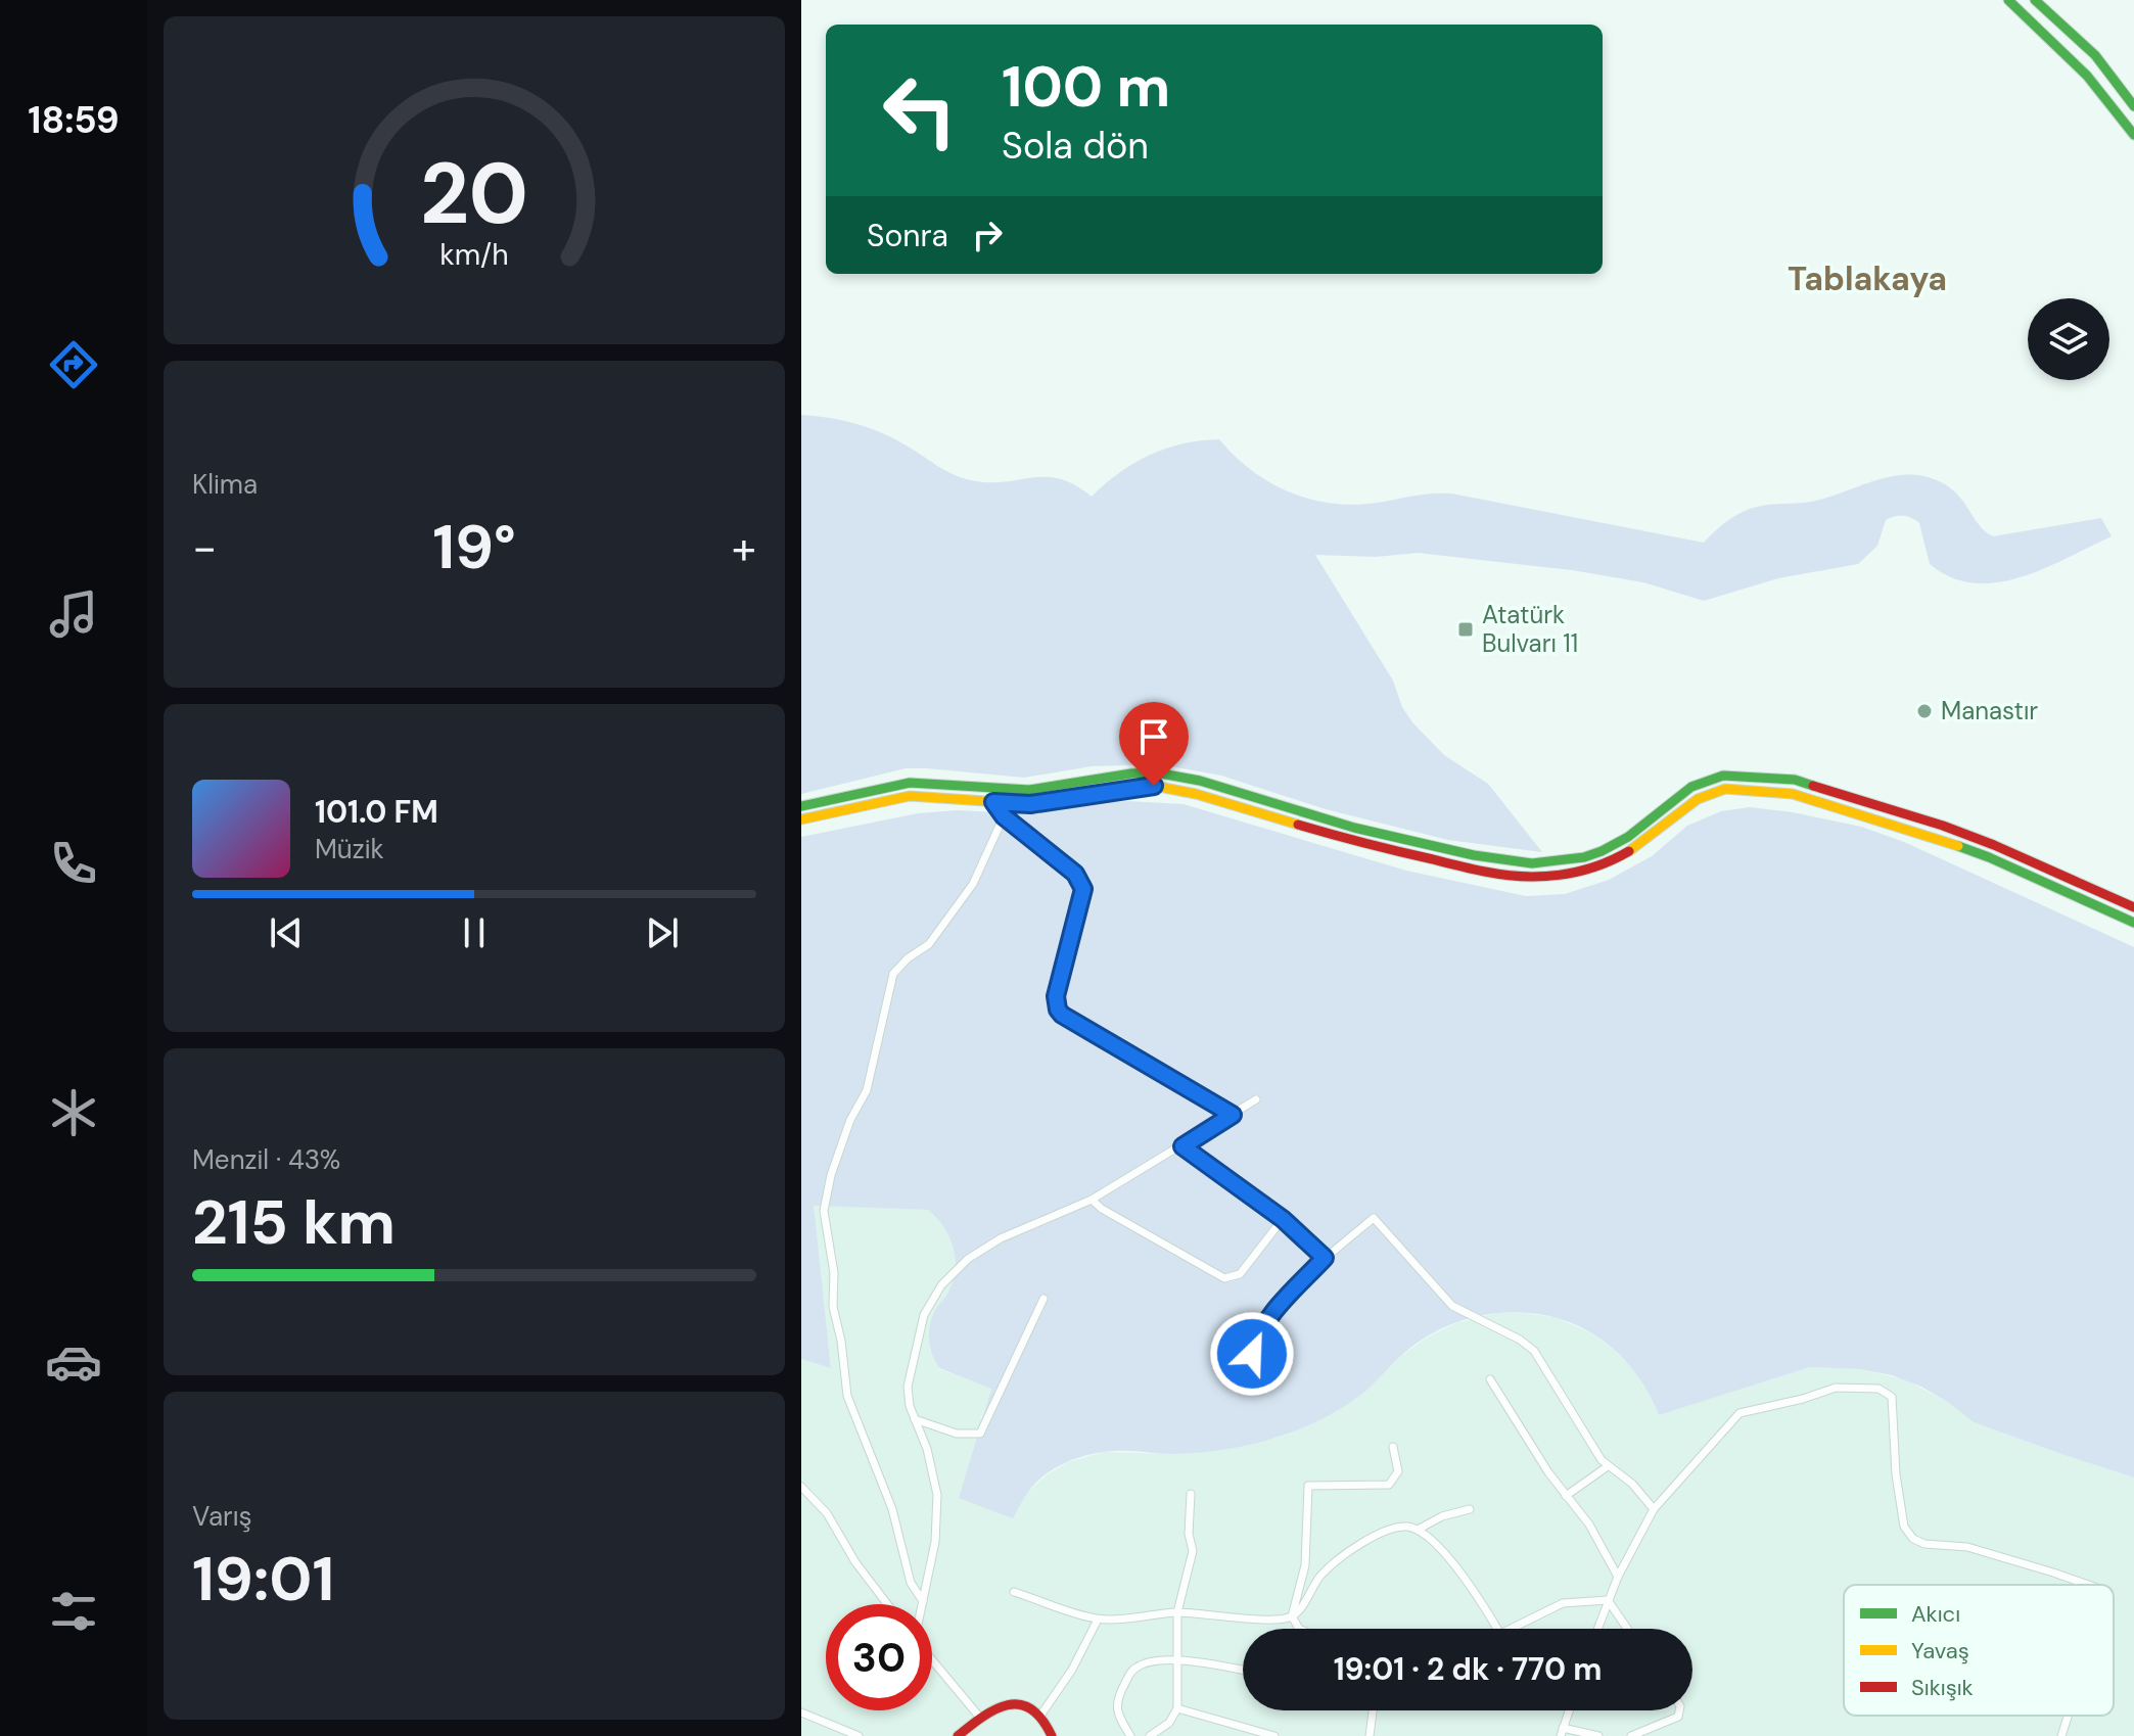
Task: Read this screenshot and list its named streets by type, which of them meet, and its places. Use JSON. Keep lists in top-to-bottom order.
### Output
{
  "districts": ["Tablakaya"],
  "places": {
    "transit": ["Atatürk Bulvarı 11"],
    "other": ["Manastır"]
  },
  "legend": ["Akıcı", "Yavaş", "Sıkışık"],
  "page": {
    "tabs": "18:59",
    "turn": ["100 m", "Sola dön"],
    "then": "Sonra",
    "tile": [
      "Klima",
      ["Menzil · 43%", "215 km"],
      ["Varış", "19:01"]
    ],
    "heat": ["−", "19°", "+"],
    "song": ["101.0 FM", "Müzik"],
    "limit": "30",
    "trip": "19:01 · 2 dk · 770 m",
    "gauge": ["20", "km/h"]
  }
}
